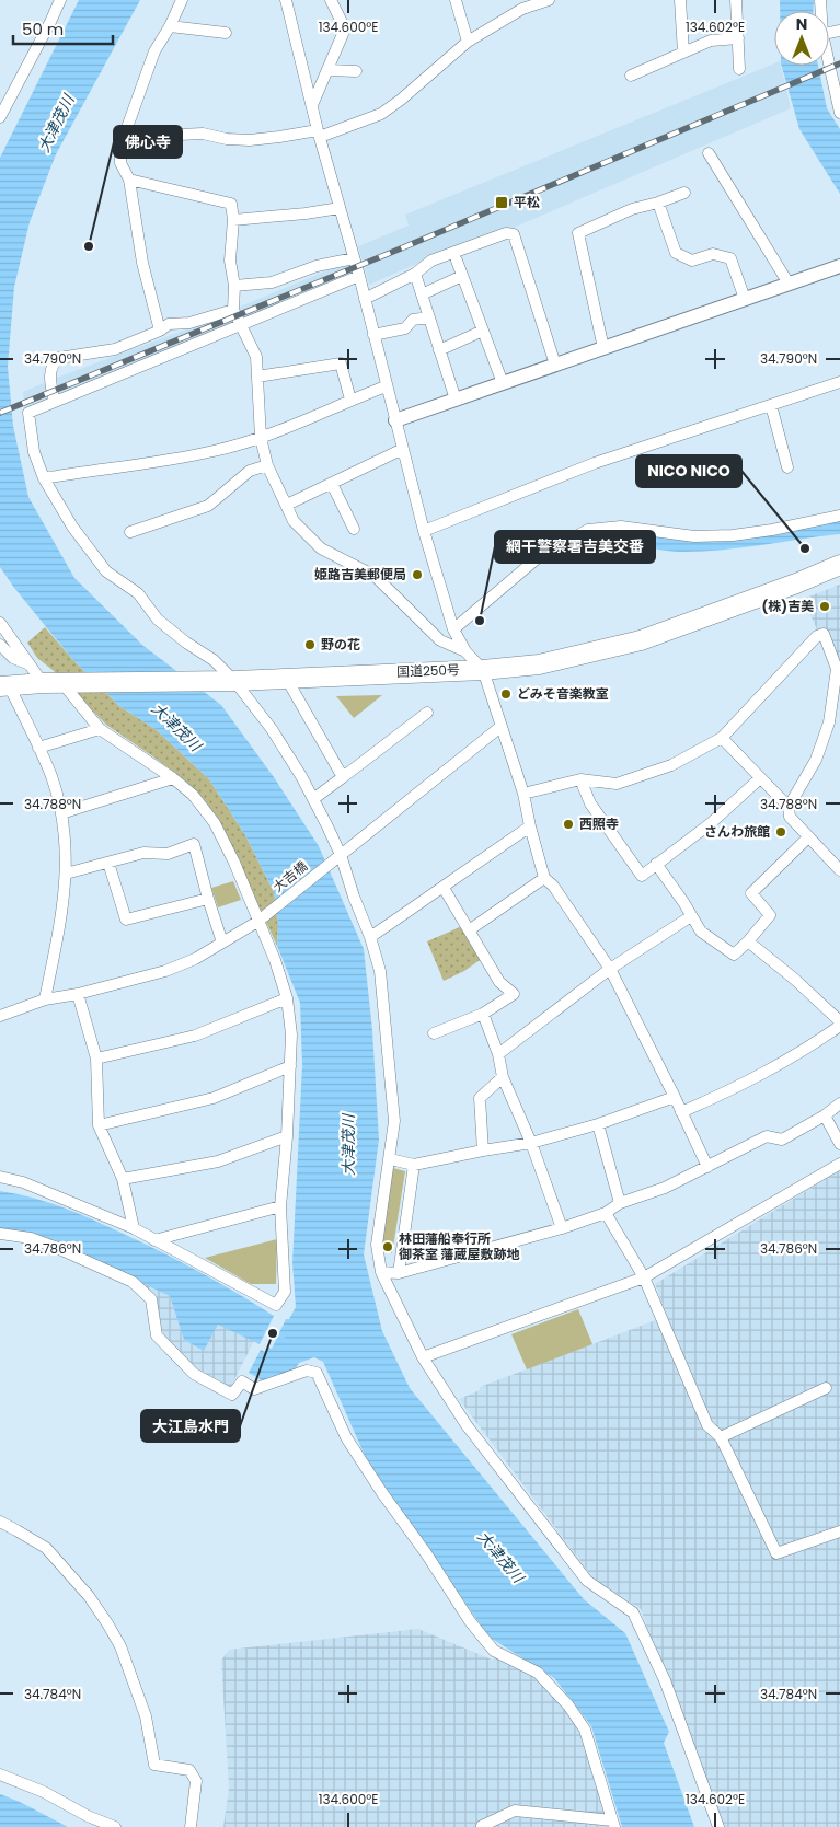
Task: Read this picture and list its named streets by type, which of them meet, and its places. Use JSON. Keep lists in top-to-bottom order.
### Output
{
  "streets": {
    "highway": ["国道250号"],
    "street": ["大吉橋"]
  },
  "water": ["大津茂川"],
  "places": {
    "transit": ["平松"],
    "other": [
      "佛心寺",
      "NICO NICO",
      "姫路吉美郵便局",
      "(株)吉美",
      "網干警察署吉美交番",
      "野の花",
      "どみそ音楽教室",
      "西照寺",
      "さんわ旅館",
      "林田藩船奉行所 御茶室 藩蔵屋敷跡地",
      "大江島水門"
    ]
  },
  "scale_bar": "50 m",
  "north": "top",
  "coordinates": [
    "134.600°E",
    "134.602°E",
    "34.790°N",
    "34.788°N",
    "34.786°N",
    "34.784°N"
  ]
}
